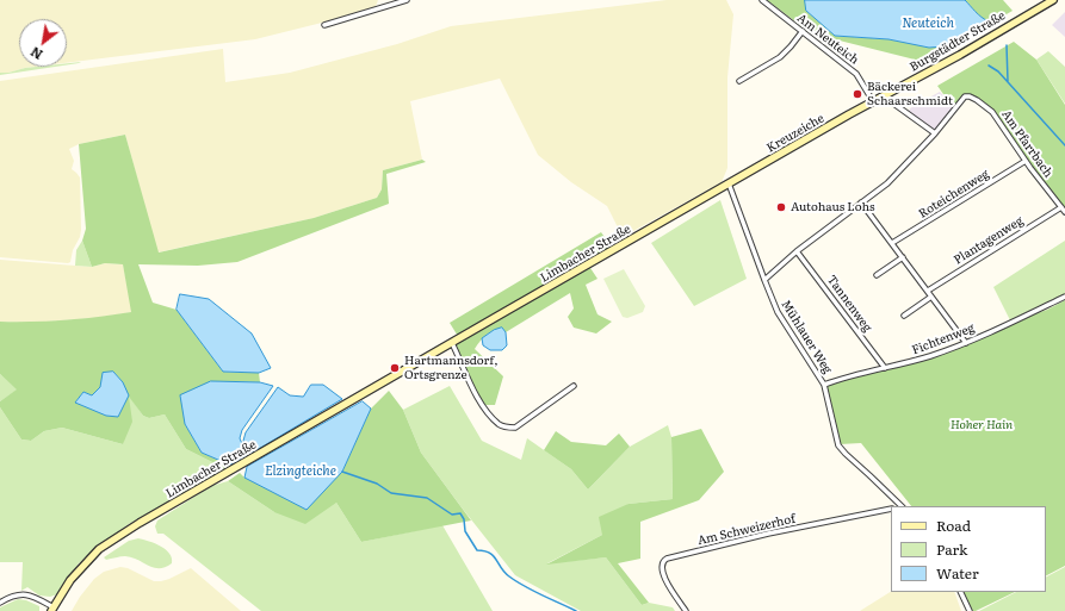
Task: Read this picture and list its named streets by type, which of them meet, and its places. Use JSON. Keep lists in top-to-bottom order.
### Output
{
  "streets": {
    "main road": ["Burgstädter Straße", "Kreuzeiche", "Limbacher Straße"],
    "street": [
      "Am Neuteich",
      "Am Pfarrbach",
      "Roteichenweg",
      "Plantagenweg",
      "Tannenweg",
      "Mühlauer Weg",
      "Fichtenweg",
      "Am Schweizerhof"
    ]
  },
  "crossings": [
    ["Am Neuteich", "Burgstädter Straße"],
    ["Am Neuteich", "Kreuzeiche"],
    ["Burgstädter Straße", "Kreuzeiche"],
    ["Kreuzeiche", "Limbacher Straße"],
    ["Kreuzeiche", "Mühlauer Weg"],
    ["Am Pfarrbach", "Roteichenweg"],
    ["Am Pfarrbach", "Plantagenweg"],
    ["Limbacher Straße", "Mühlauer Weg"],
    ["Tannenweg", "Fichtenweg"],
    ["Mühlauer Weg", "Fichtenweg"]
  ],
  "water": ["Neuteich", "Elzingteiche"],
  "parks": ["Hoher Hain"],
  "places": ["Bäckerei Schaarschmidt", "Autohaus Lohs", "Hartmannsdorf, Ortsgrenze"],
  "legend": ["Road", "Park", "Water"],
  "north": "bottom left"
}
